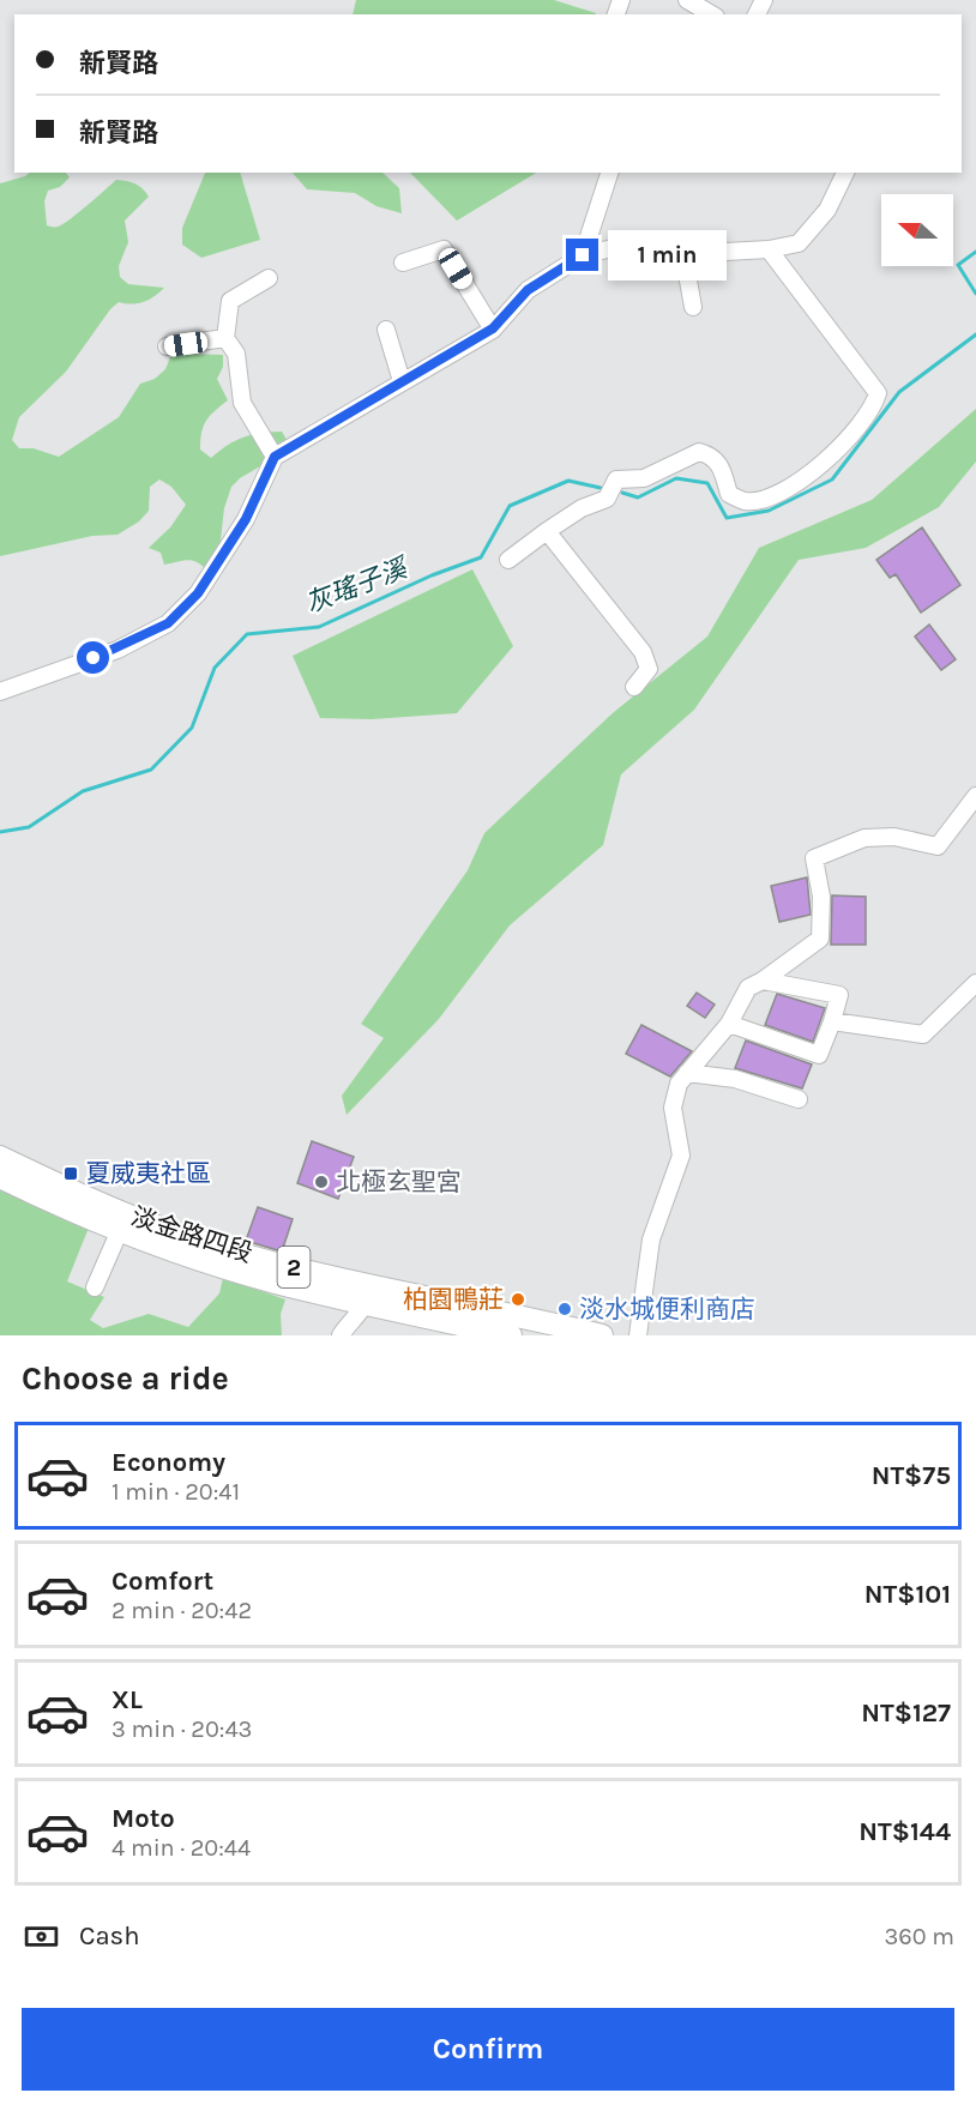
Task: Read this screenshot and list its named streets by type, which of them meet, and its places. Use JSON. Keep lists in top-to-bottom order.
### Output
{
  "streets": {
    "main road": ["淡金路四段", "2"]
  },
  "water": ["灰瑤子溪"],
  "places": {
    "transit": ["夏威夷社區"],
    "other": ["北極玄聖宮", "柏園鴨莊", "淡水城便利商店"]
  },
  "north": "left",
  "page": {
    "banner": ["新賢路", "新賢路"],
    "bubble": "1 min",
    "heading": "Choose a ride",
    "list": [
      {
        "name": "Economy",
        "note": "1 min · 20:41",
        "value": "NT$75"
      },
      {
        "name": "Comfort",
        "note": "2 min · 20:42",
        "value": "NT$101"
      },
      {
        "name": "XL",
        "note": "3 min · 20:43",
        "value": "NT$127"
      },
      {
        "name": "Moto",
        "note": "4 min · 20:44",
        "value": "NT$144"
      }
    ],
    "pay": ["Cash", "360 m"],
    "buttons": "Confirm"
  }
}
